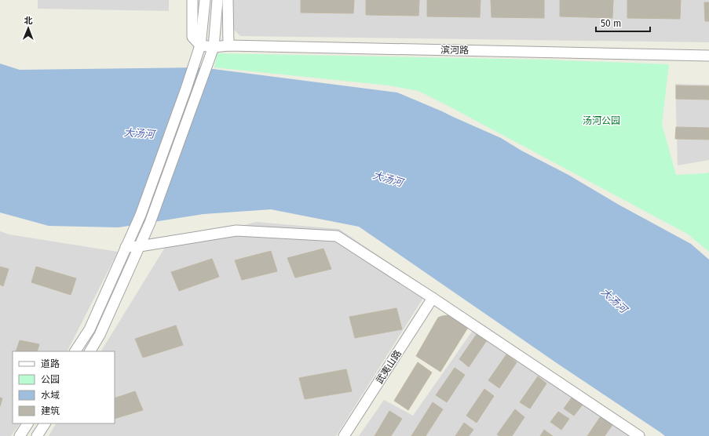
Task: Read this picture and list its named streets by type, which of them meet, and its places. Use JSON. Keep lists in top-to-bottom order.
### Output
{
  "streets": {
    "street": ["滨河路", "武夷山路"]
  },
  "water": ["大汤河"],
  "parks": ["汤河公园"],
  "legend": [
    "道路",
    "公园",
    "水域",
    "建筑"
  ],
  "scale_bar": "50 m",
  "north": "top"
}
